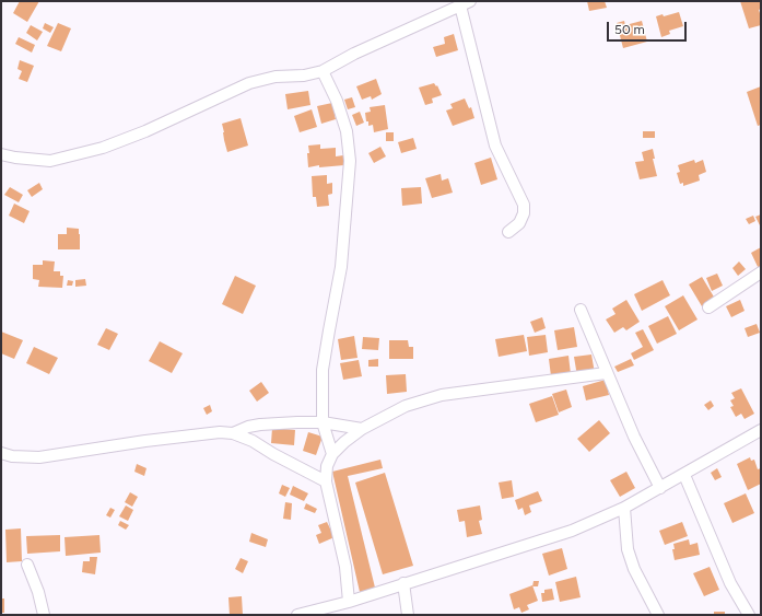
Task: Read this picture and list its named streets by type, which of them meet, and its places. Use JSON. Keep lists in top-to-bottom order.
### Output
{
  "scale_bar": "50 m"
}
